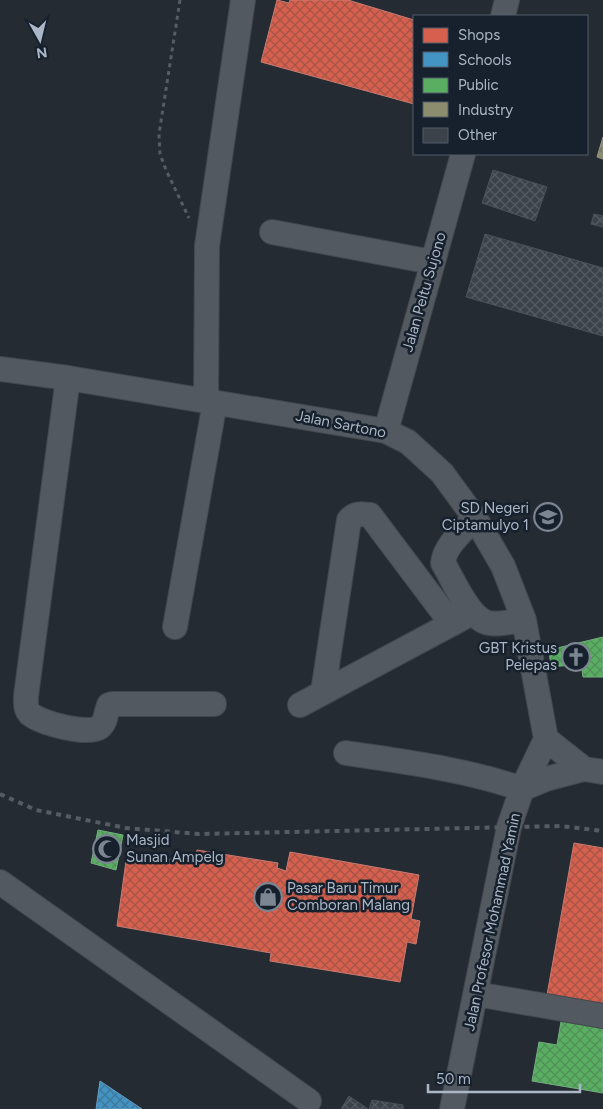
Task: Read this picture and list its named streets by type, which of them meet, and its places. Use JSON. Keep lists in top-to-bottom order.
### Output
{
  "streets": {
    "street": ["Jalan Peltu Sujono", "Jalan Sartono", "Jalan Profesor Mohammad Yamin"]
  },
  "crossings": [
    ["Jalan Peltu Sujono", "Jalan Sartono"],
    ["Jalan Sartono", "Jalan Profesor Mohammad Yamin"]
  ],
  "places": {
    "school or university": ["SD Negeri Ciptamulyo 1"],
    "church": ["GBT Kristus Pelepas"],
    "mosque": ["Masjid Sunan Ampelg"],
    "shop": ["Pasar Baru Timur Comboran Malang"]
  },
  "legend": [
    "Shops",
    "Schools",
    "Public",
    "Industry",
    "Other"
  ],
  "scale_bar": "50 m",
  "north": "bottom"
}
